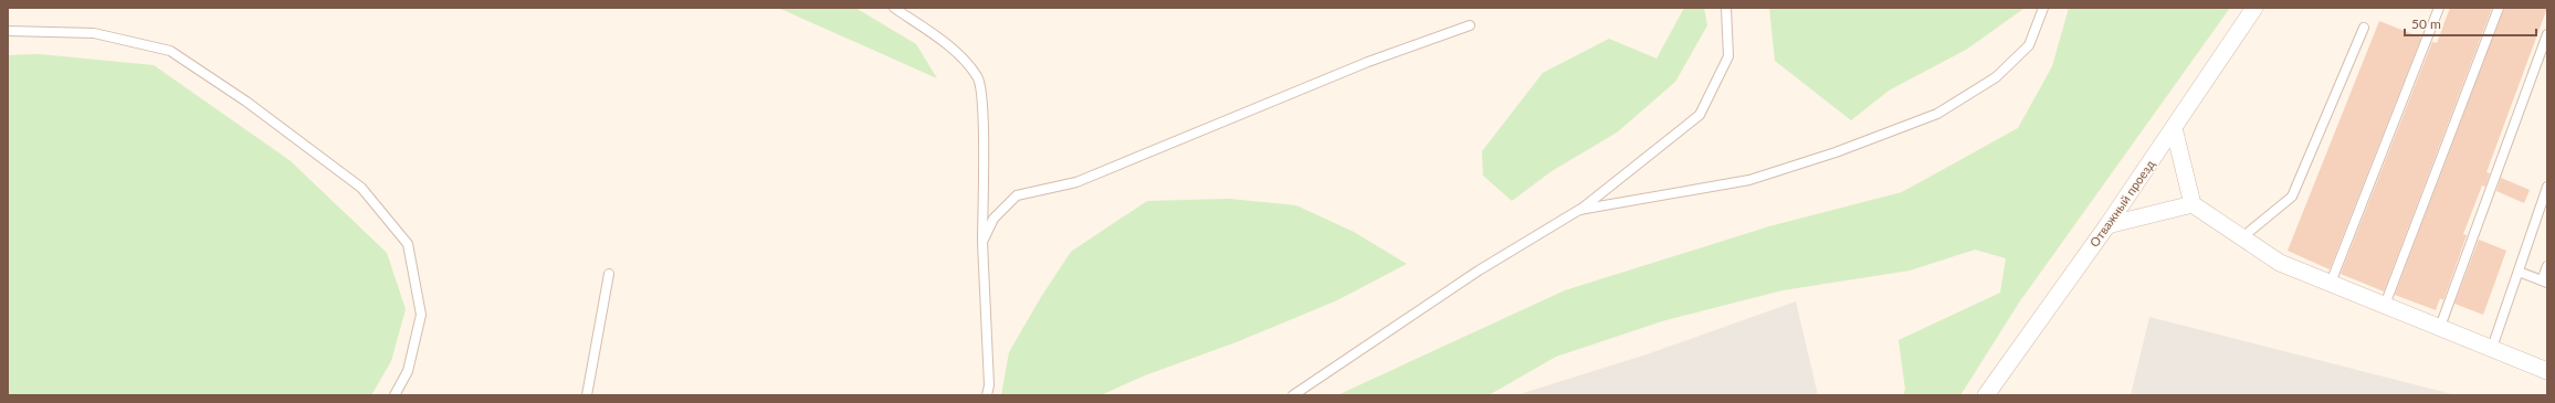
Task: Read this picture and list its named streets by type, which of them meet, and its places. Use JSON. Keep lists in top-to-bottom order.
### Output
{
  "streets": {
    "street": ["Отважный проезд"]
  },
  "scale_bar": "50 m"
}
